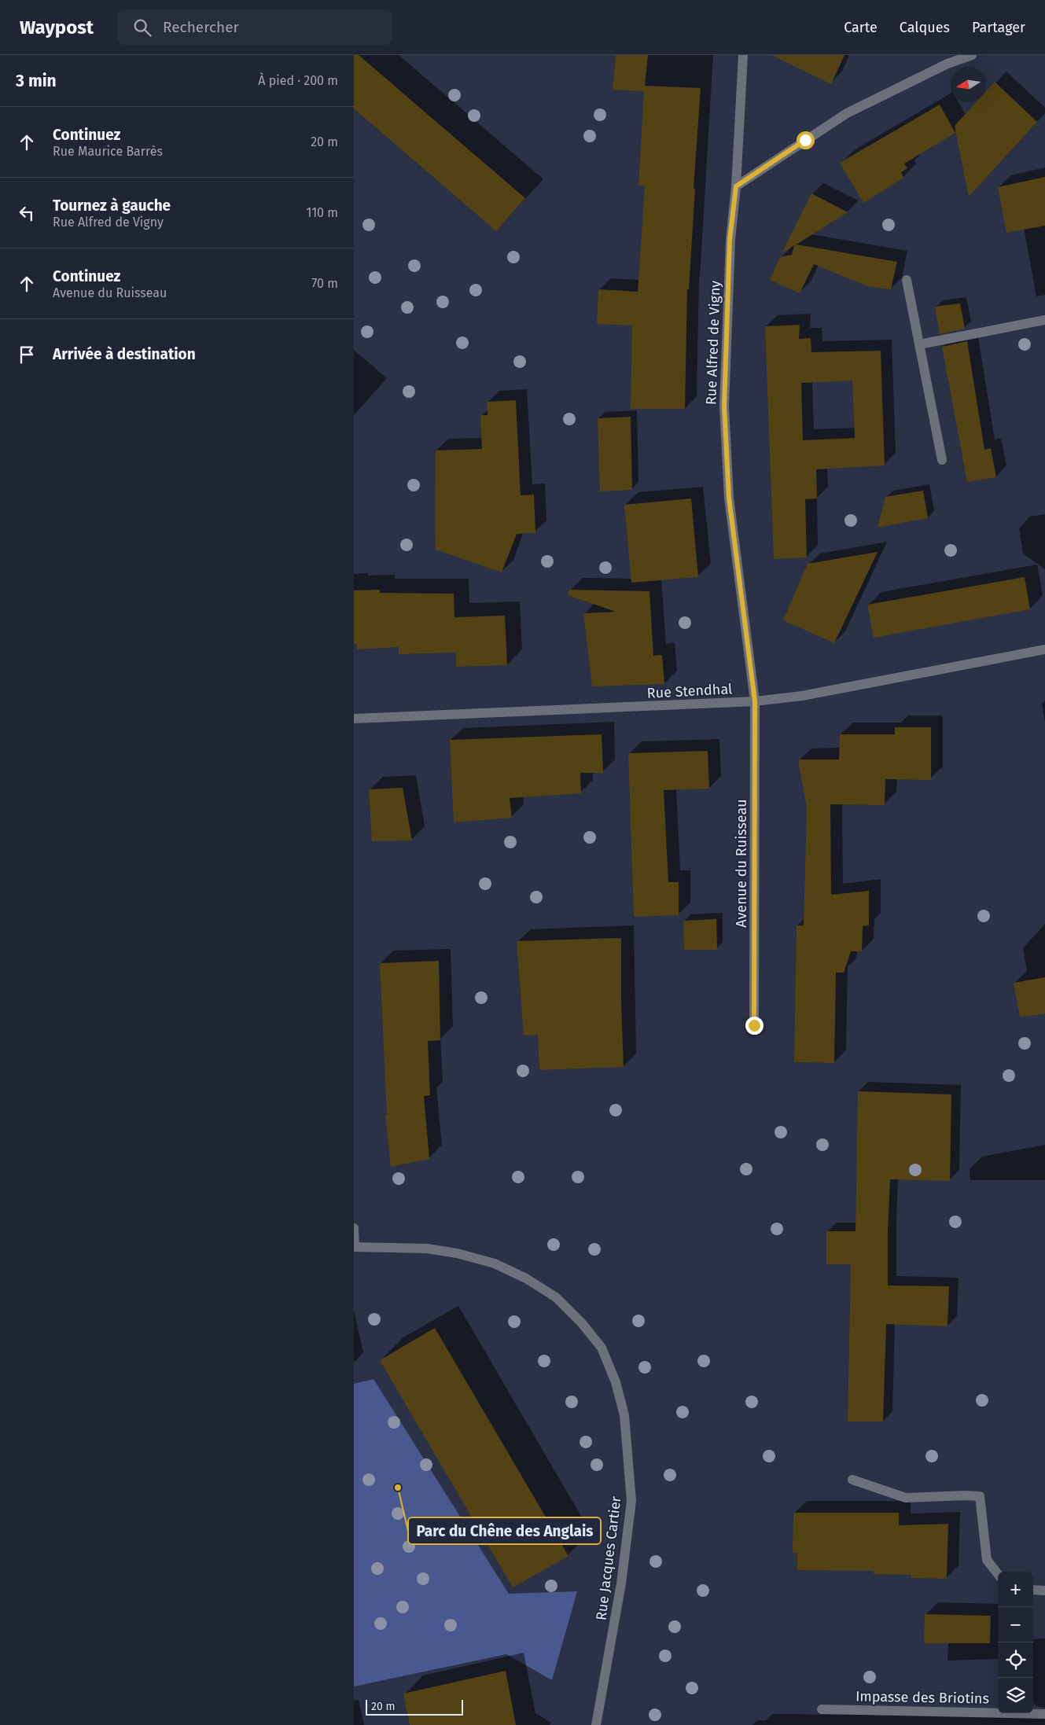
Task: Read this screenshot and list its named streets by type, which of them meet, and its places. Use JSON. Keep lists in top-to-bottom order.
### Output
{
  "streets": {
    "street": [
      "Rue Alfred de Vigny",
      "Rue Stendhal",
      "Avenue du Ruisseau",
      "Rue Jacques Cartier",
      "Impasse des Briotins"
    ]
  },
  "crossings": [
    ["Rue Alfred de Vigny", "Rue Stendhal"],
    ["Rue Alfred de Vigny", "Avenue du Ruisseau"],
    ["Rue Stendhal", "Avenue du Ruisseau"]
  ],
  "places": ["Parc du Chêne des Anglais"],
  "scale_bar": "20 m",
  "north": "left",
  "page": {
    "header": "Waypost",
    "search": "Rechercher",
    "nav": ["Carte", "Calques", "Partager"],
    "heading": ["3 min", "À pied · 200 m"],
    "list": [
      ["Continuez", "Rue Maurice Barrès", "20 m"],
      ["Tournez à gauche", "Rue Alfred de Vigny", "110 m"],
      ["Continuez", "Avenue du Ruisseau", "70 m"],
      "Arrivée à destination"
    ],
    "map_buttons": ["+", "−"],
    "scale": "20 m"
  }
}
